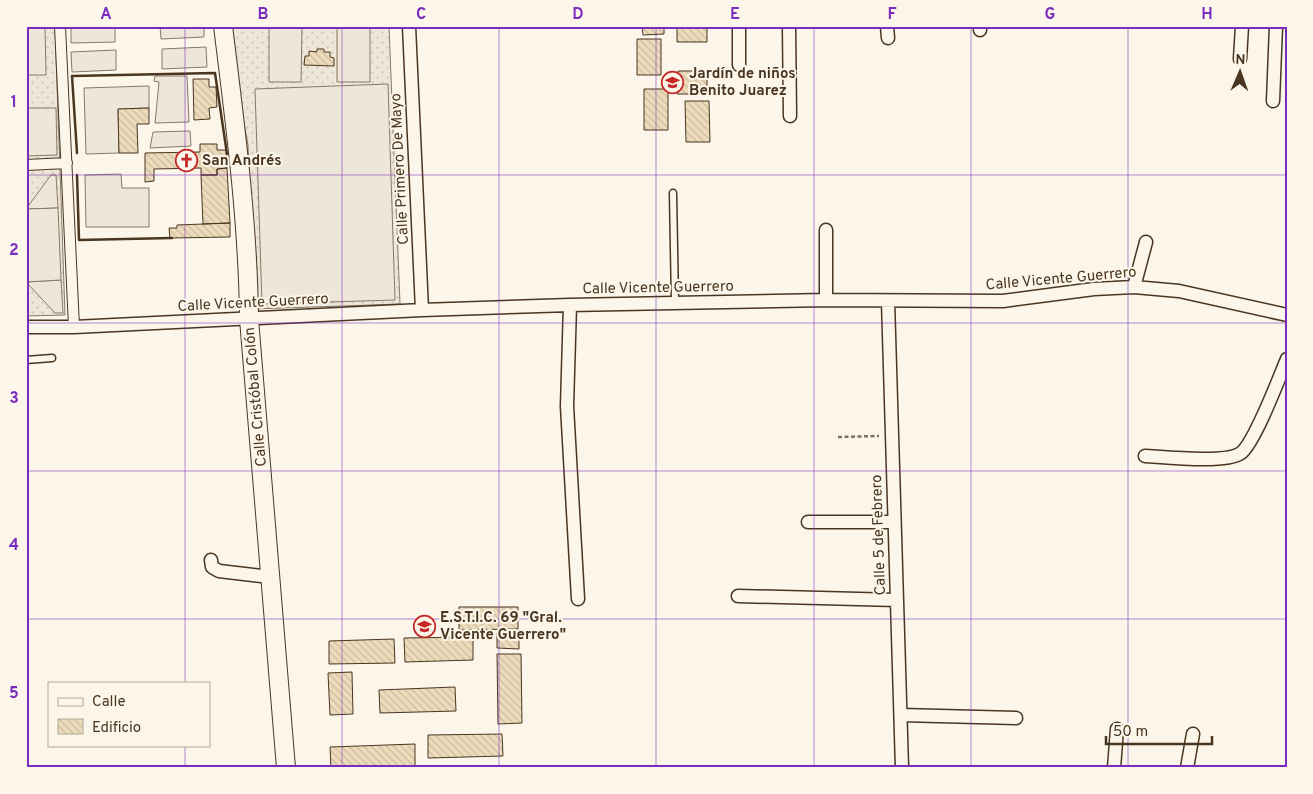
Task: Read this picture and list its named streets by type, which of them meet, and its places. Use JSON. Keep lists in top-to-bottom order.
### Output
{
  "streets": {
    "main road": ["Calle Cristóbal Colón"],
    "street": ["Calle Primero De Mayo", "Calle Vicente Guerrero", "Calle 5 de Febrero"]
  },
  "crossings": [
    ["Calle Primero De Mayo", "Calle Vicente Guerrero"],
    ["Calle Vicente Guerrero", "Calle Cristóbal Colón"],
    ["Calle Vicente Guerrero", "Calle 5 de Febrero"]
  ],
  "places": {
    "school or university": ["Jardín de niños Benito Juarez", "E.S.T.I.C. 69 \"Gral. Vicente Guerrero\""],
    "church": ["San Andrés"]
  },
  "legend": ["Calle", "Edificio"],
  "scale_bar": "50 m",
  "north": "top",
  "grid": {
    "columns": [
      "A",
      "B",
      "C",
      "D",
      "E",
      "F",
      "G",
      "H"
    ],
    "rows": [
      "1",
      "2",
      "3",
      "4",
      "5"
    ]
  }
}
